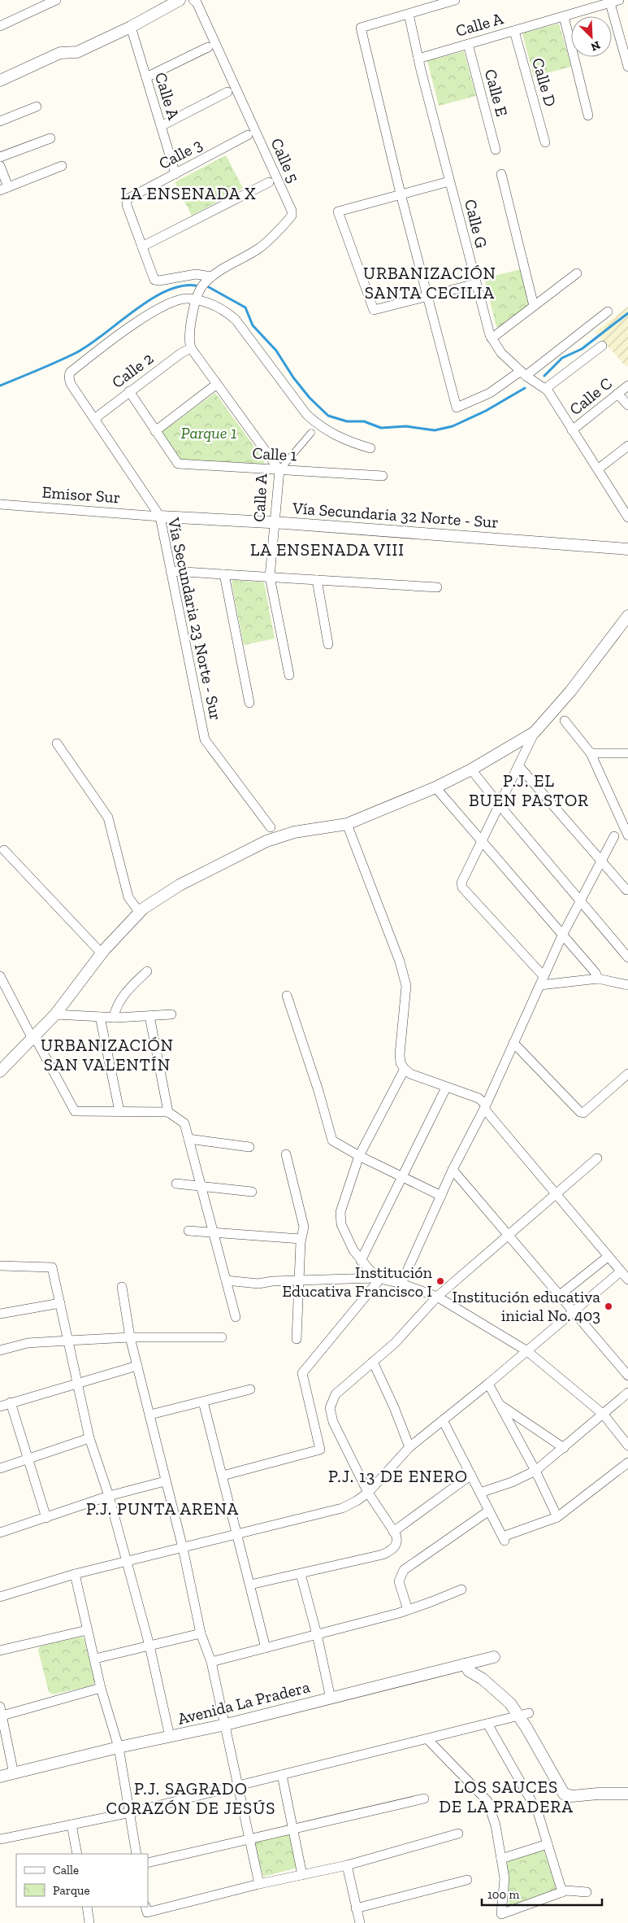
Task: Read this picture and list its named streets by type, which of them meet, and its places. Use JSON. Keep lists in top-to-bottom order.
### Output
{
  "streets": {
    "street": [
      "Calle A",
      "Calle D",
      "Calle E",
      "Calle 3",
      "Calle 5",
      "Calle G",
      "Calle 2",
      "Calle C",
      "Calle 1",
      "Emisor Sur",
      "Vía Secundaria 32 Norte - Sur",
      "Vía Secundaria 23 Norte - Sur",
      "Avenida La Pradera"
    ]
  },
  "crossings": [
    ["Calle A", "Calle D"],
    ["Calle A", "Calle E"],
    ["Calle A", "Calle 3"],
    ["Calle A", "Calle G"],
    ["Calle A", "Calle 2"],
    ["Calle A", "Calle 1"],
    ["Calle A", "Vía Secundaria 32 Norte - Sur"],
    ["Calle 5", "Vía Secundaria 23 Norte - Sur"],
    ["Calle G", "Calle C"],
    ["Calle 2", "Calle 1"],
    ["Calle 2", "Vía Secundaria 23 Norte - Sur"],
    ["Emisor Sur", "Vía Secundaria 32 Norte - Sur"],
    ["Emisor Sur", "Vía Secundaria 23 Norte - Sur"],
    ["Vía Secundaria 32 Norte - Sur", "Vía Secundaria 23 Norte - Sur"]
  ],
  "districts": [
    "LA ENSENADA X",
    "URBANIZACIÓN SANTA CECILIA",
    "LA ENSENADA VIII",
    "P.J. EL BUEN PASTOR",
    "URBANIZACIÓN SAN VALENTÍN",
    "P.J. 13 DE ENERO",
    "P.J. PUNTA ARENA",
    "LOS SAUCES DE LA PRADERA",
    "P.J. SAGRADO CORAZÓN DE JESÚS"
  ],
  "parks": ["Parque 1"],
  "places": ["Institución Educativa Francisco I", "Institución educativa inicial No. 403"],
  "legend": ["Calle", "Parque"],
  "scale_bar": "100 m",
  "north": "bottom right"
}
